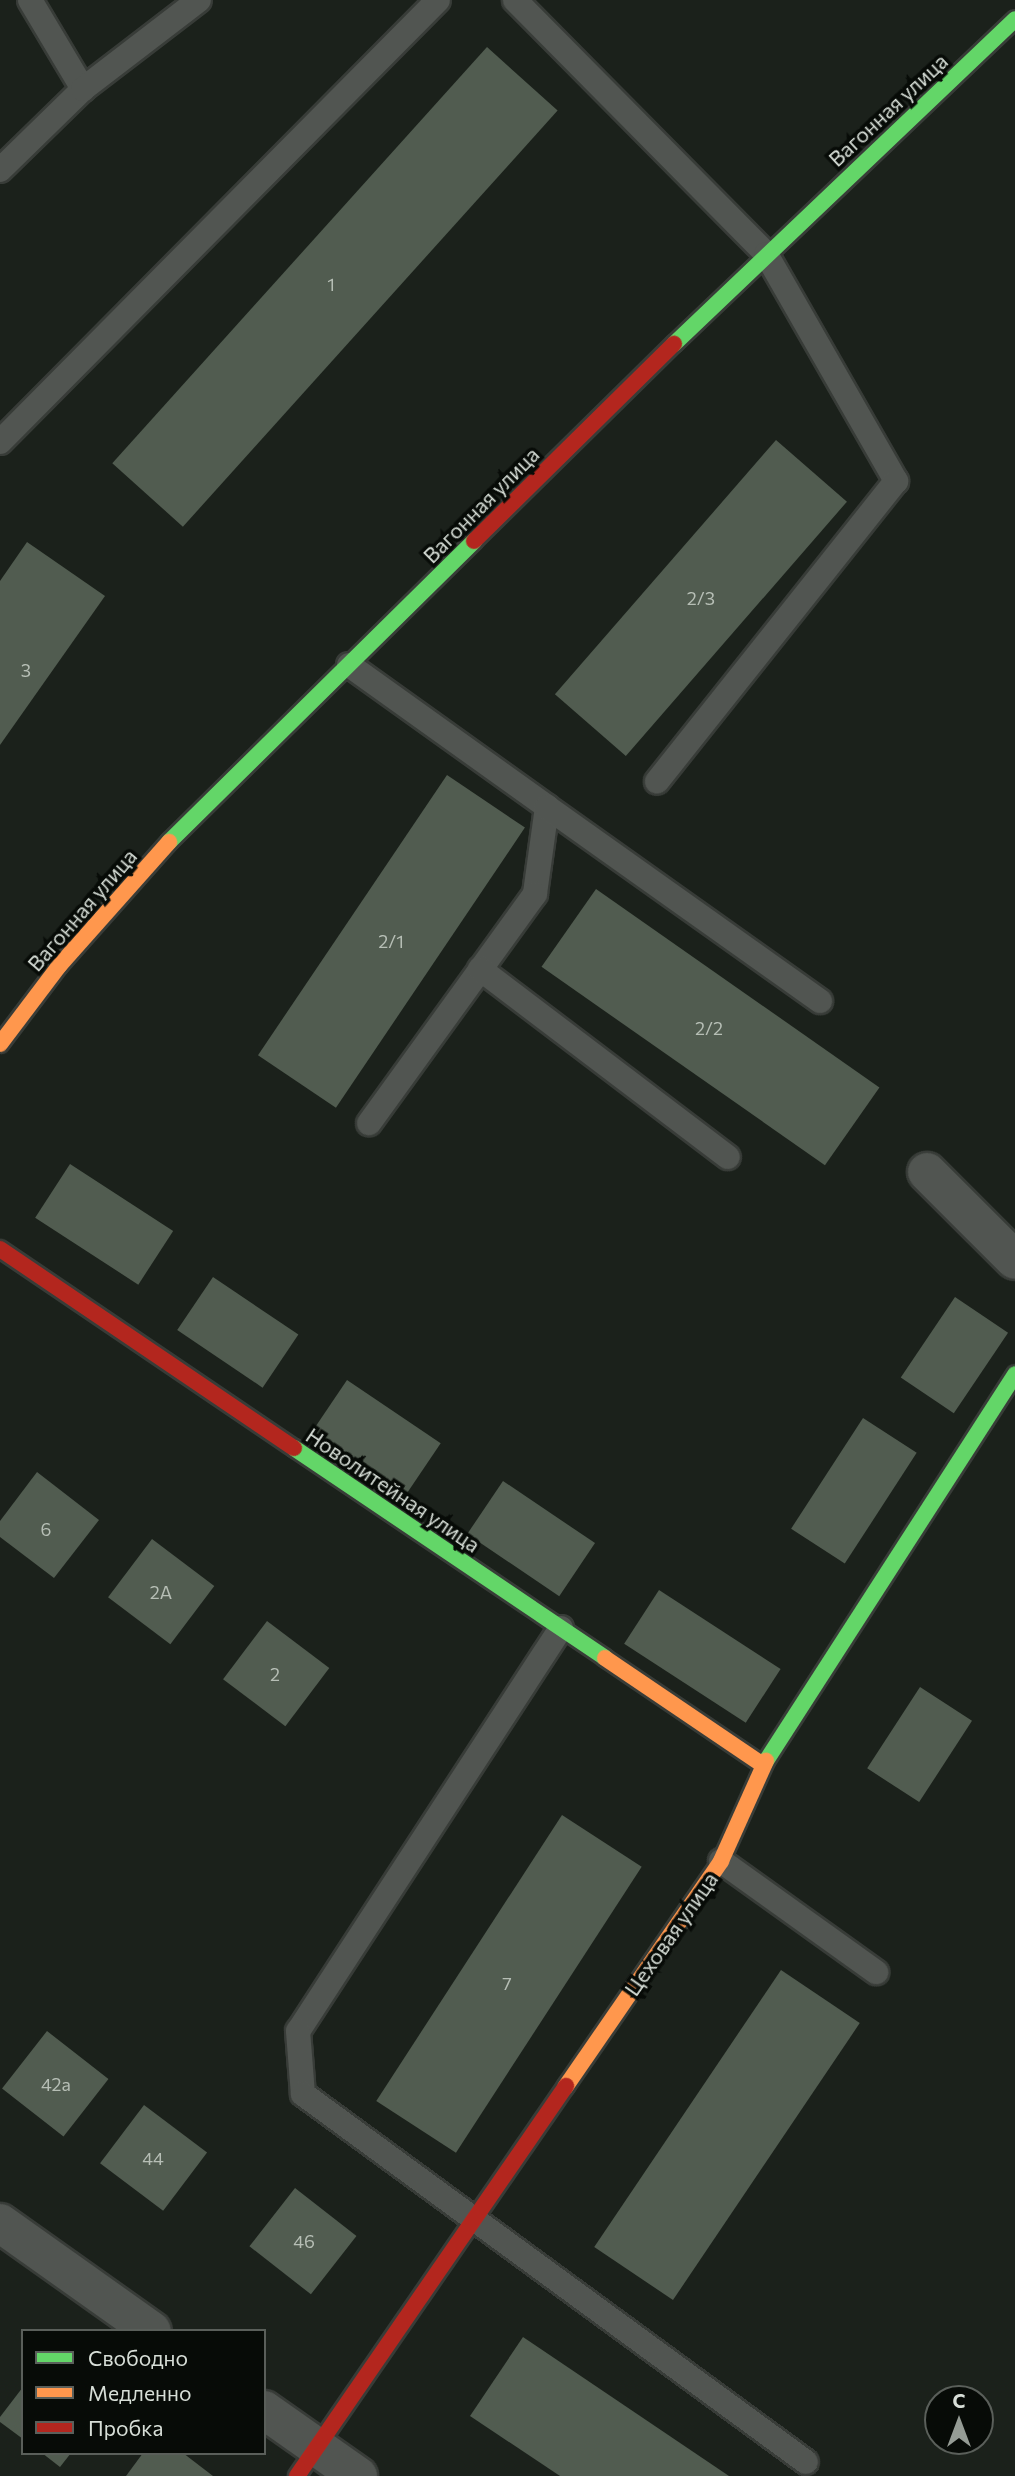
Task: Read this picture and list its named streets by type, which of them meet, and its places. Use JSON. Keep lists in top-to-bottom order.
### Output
{
  "streets": {
    "street": ["Вагонная улица", "Новолитейная улица", "Цеховая улица"]
  },
  "crossings": [
    ["Новолитейная улица", "Цеховая улица"]
  ],
  "house_numbers": [
    "1",
    "2/3",
    "3",
    "2/1",
    "2/2",
    "6",
    "2А",
    "2",
    "7",
    "42а",
    "44",
    "46"
  ],
  "legend": ["Свободно", "Медленно", "Пробка"],
  "north": "top"
}
